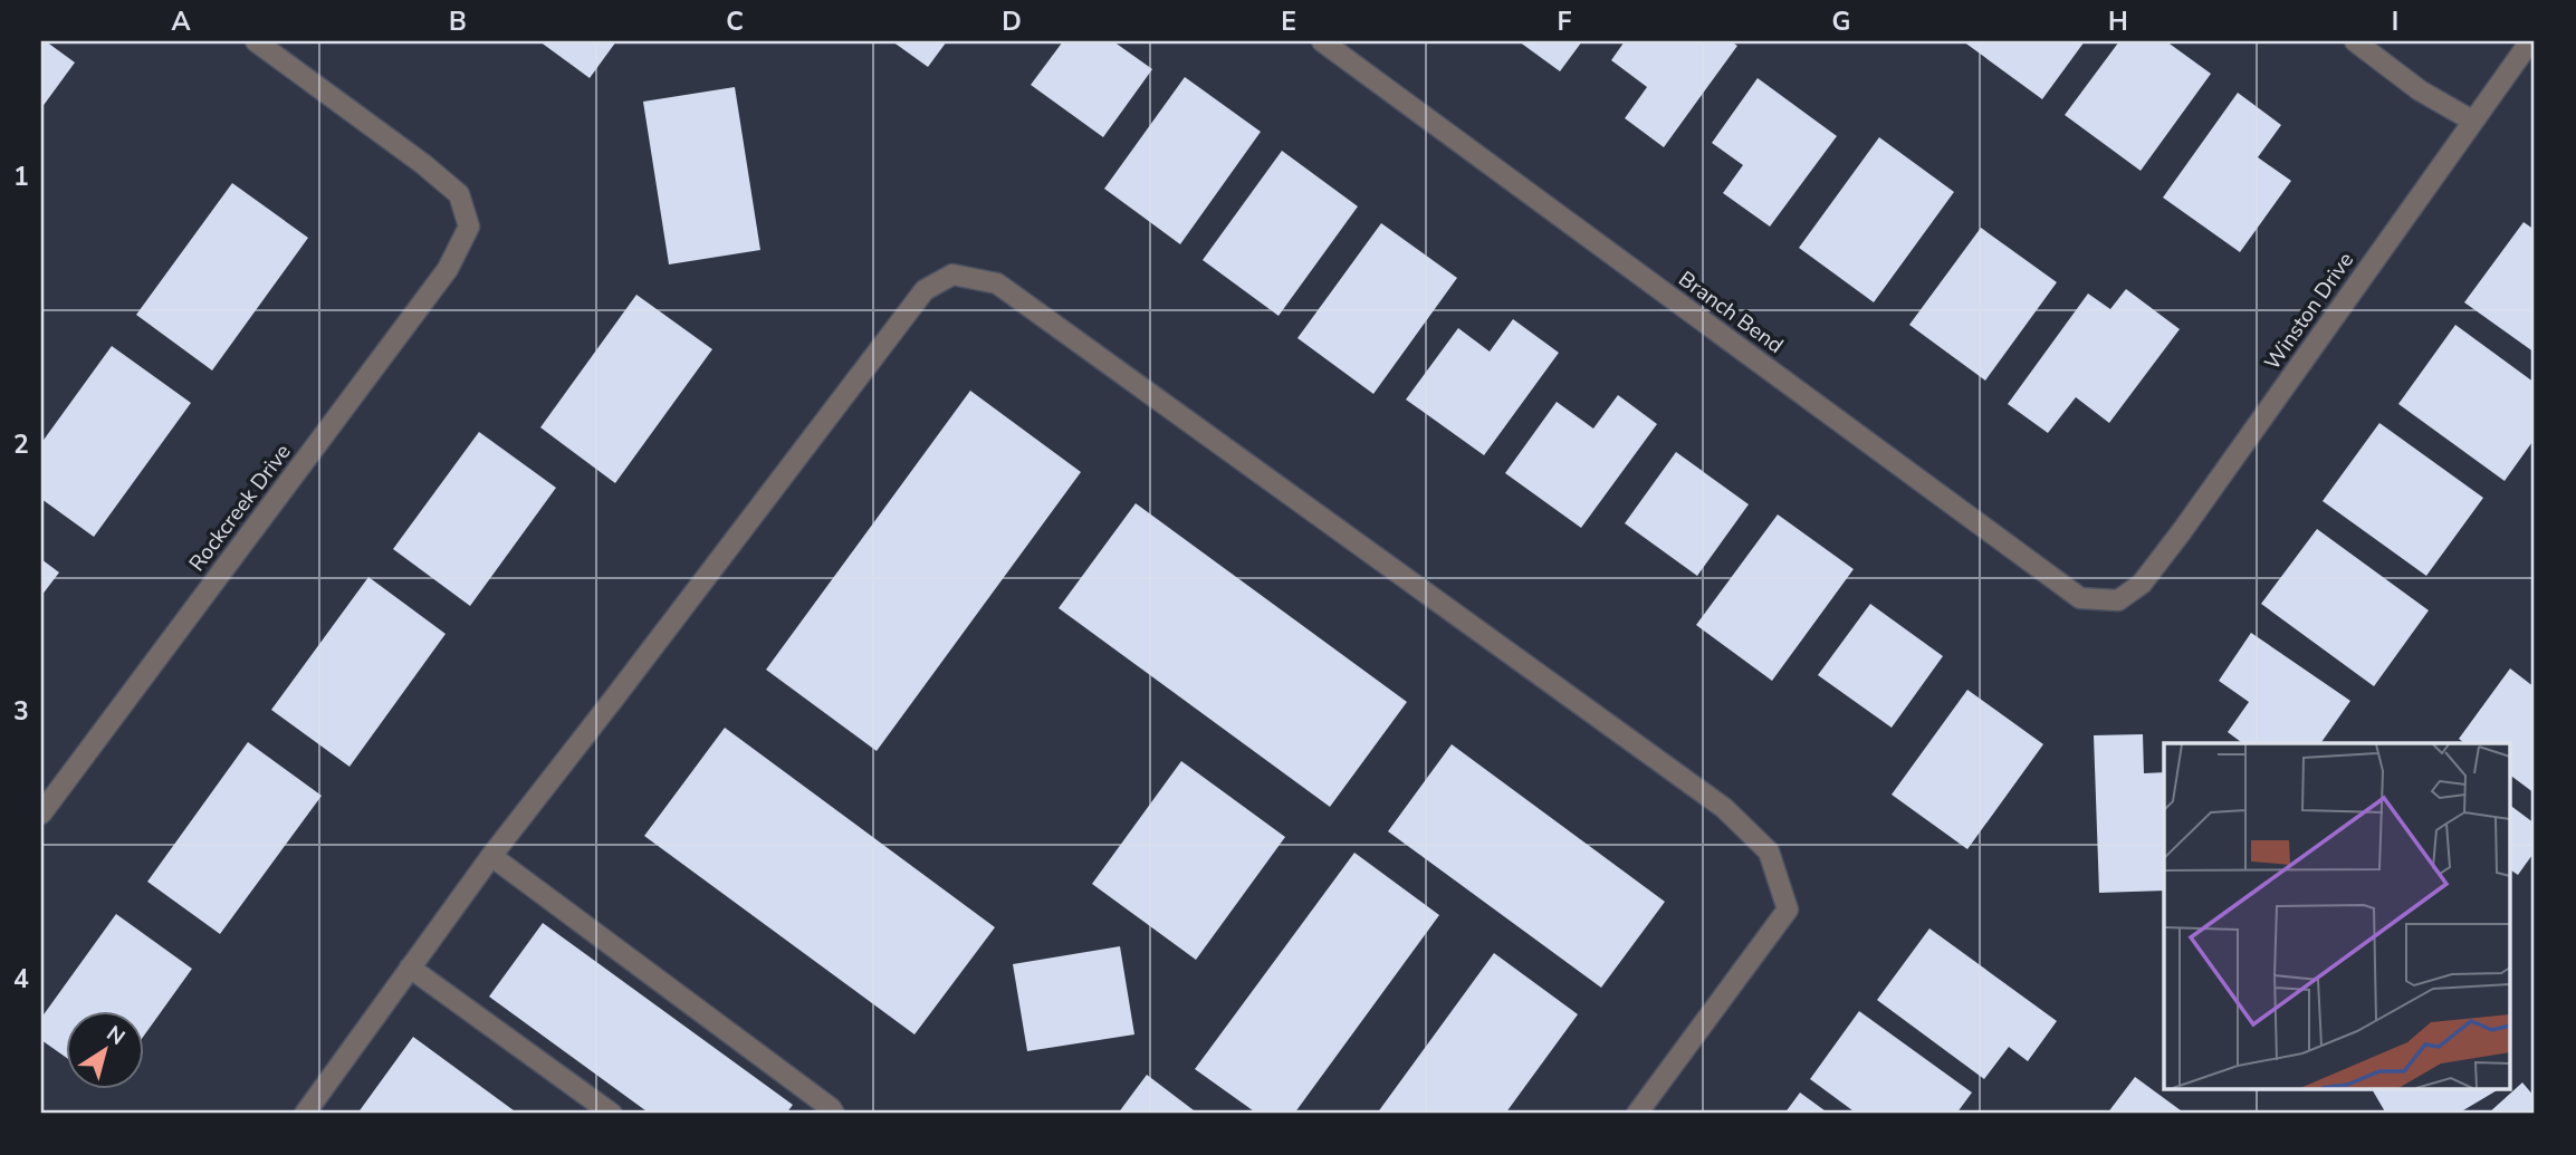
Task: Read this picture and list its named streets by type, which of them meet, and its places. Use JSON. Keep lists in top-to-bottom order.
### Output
{
  "streets": {
    "street": ["Winston Drive", "Branch Bend", "Rockcreek Drive"]
  },
  "crossings": [
    ["Winston Drive", "Branch Bend"]
  ],
  "north": "top right",
  "grid": {
    "columns": [
      "A",
      "B",
      "C",
      "D",
      "E",
      "F",
      "G",
      "H",
      "I"
    ],
    "rows": [
      "1",
      "2",
      "3",
      "4"
    ]
  }
}
